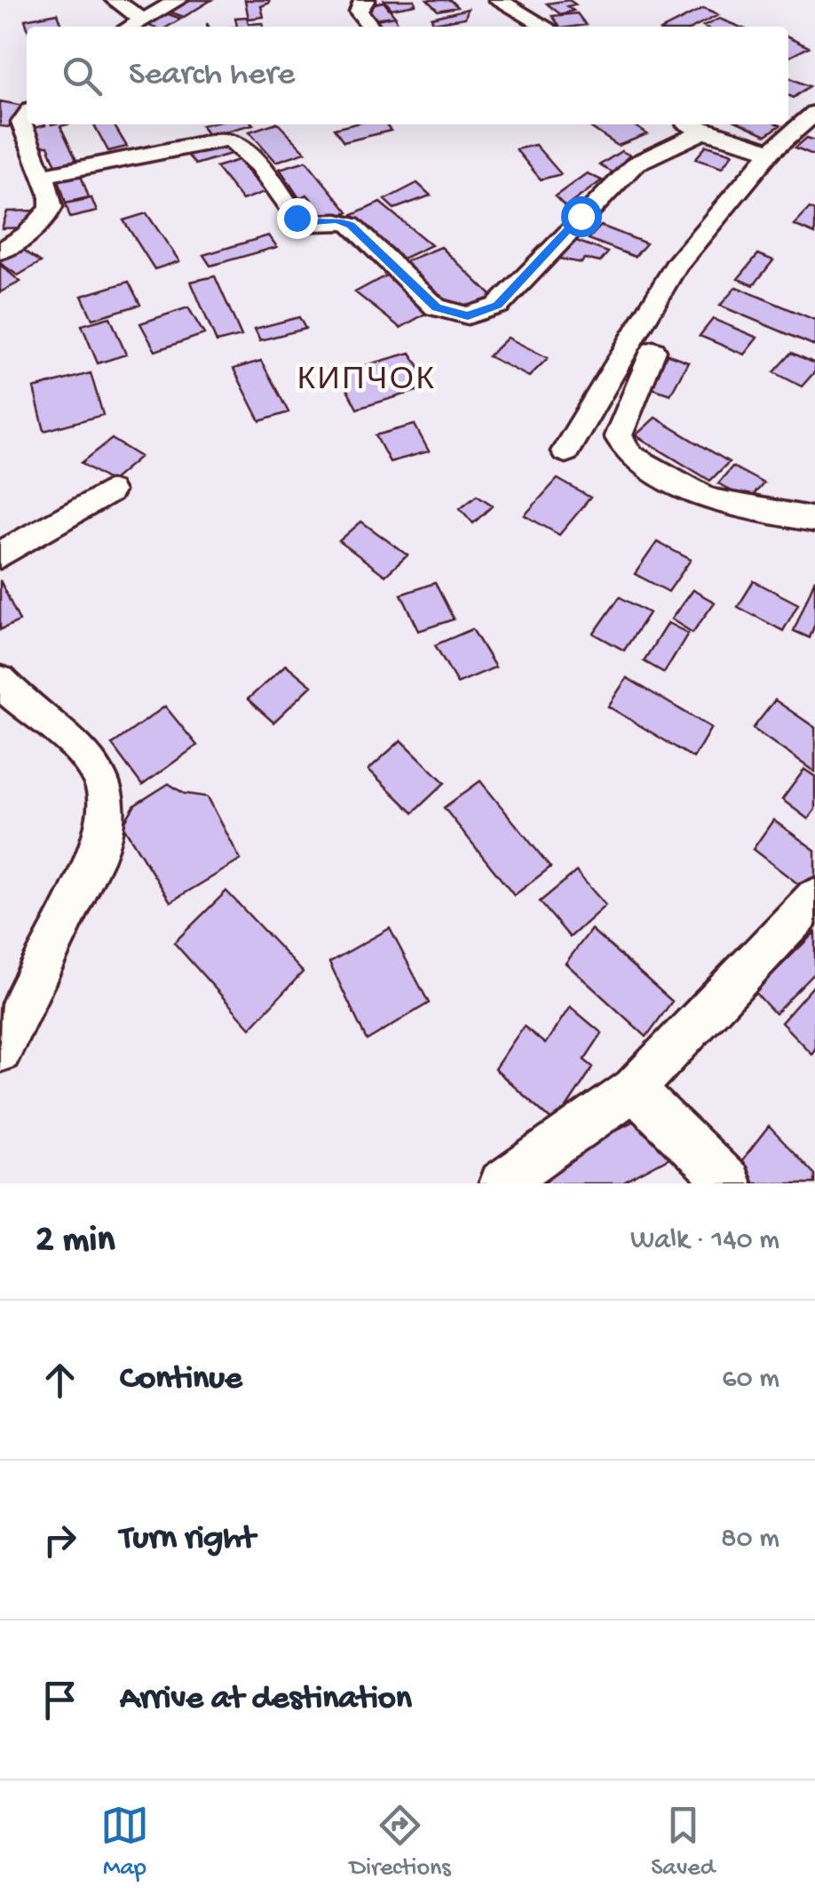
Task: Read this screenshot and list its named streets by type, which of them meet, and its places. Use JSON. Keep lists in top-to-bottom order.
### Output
{
  "districts": ["КИПЧОК"],
  "page": {
    "search": "Search here",
    "heading": ["2 min", "Walk · 140 m"],
    "list": [
      ["Continue", "60 m"],
      ["Turn right", "80 m"],
      "Arrive at destination"
    ],
    "nav": ["Map", "Directions", "Saved"]
  }
}
